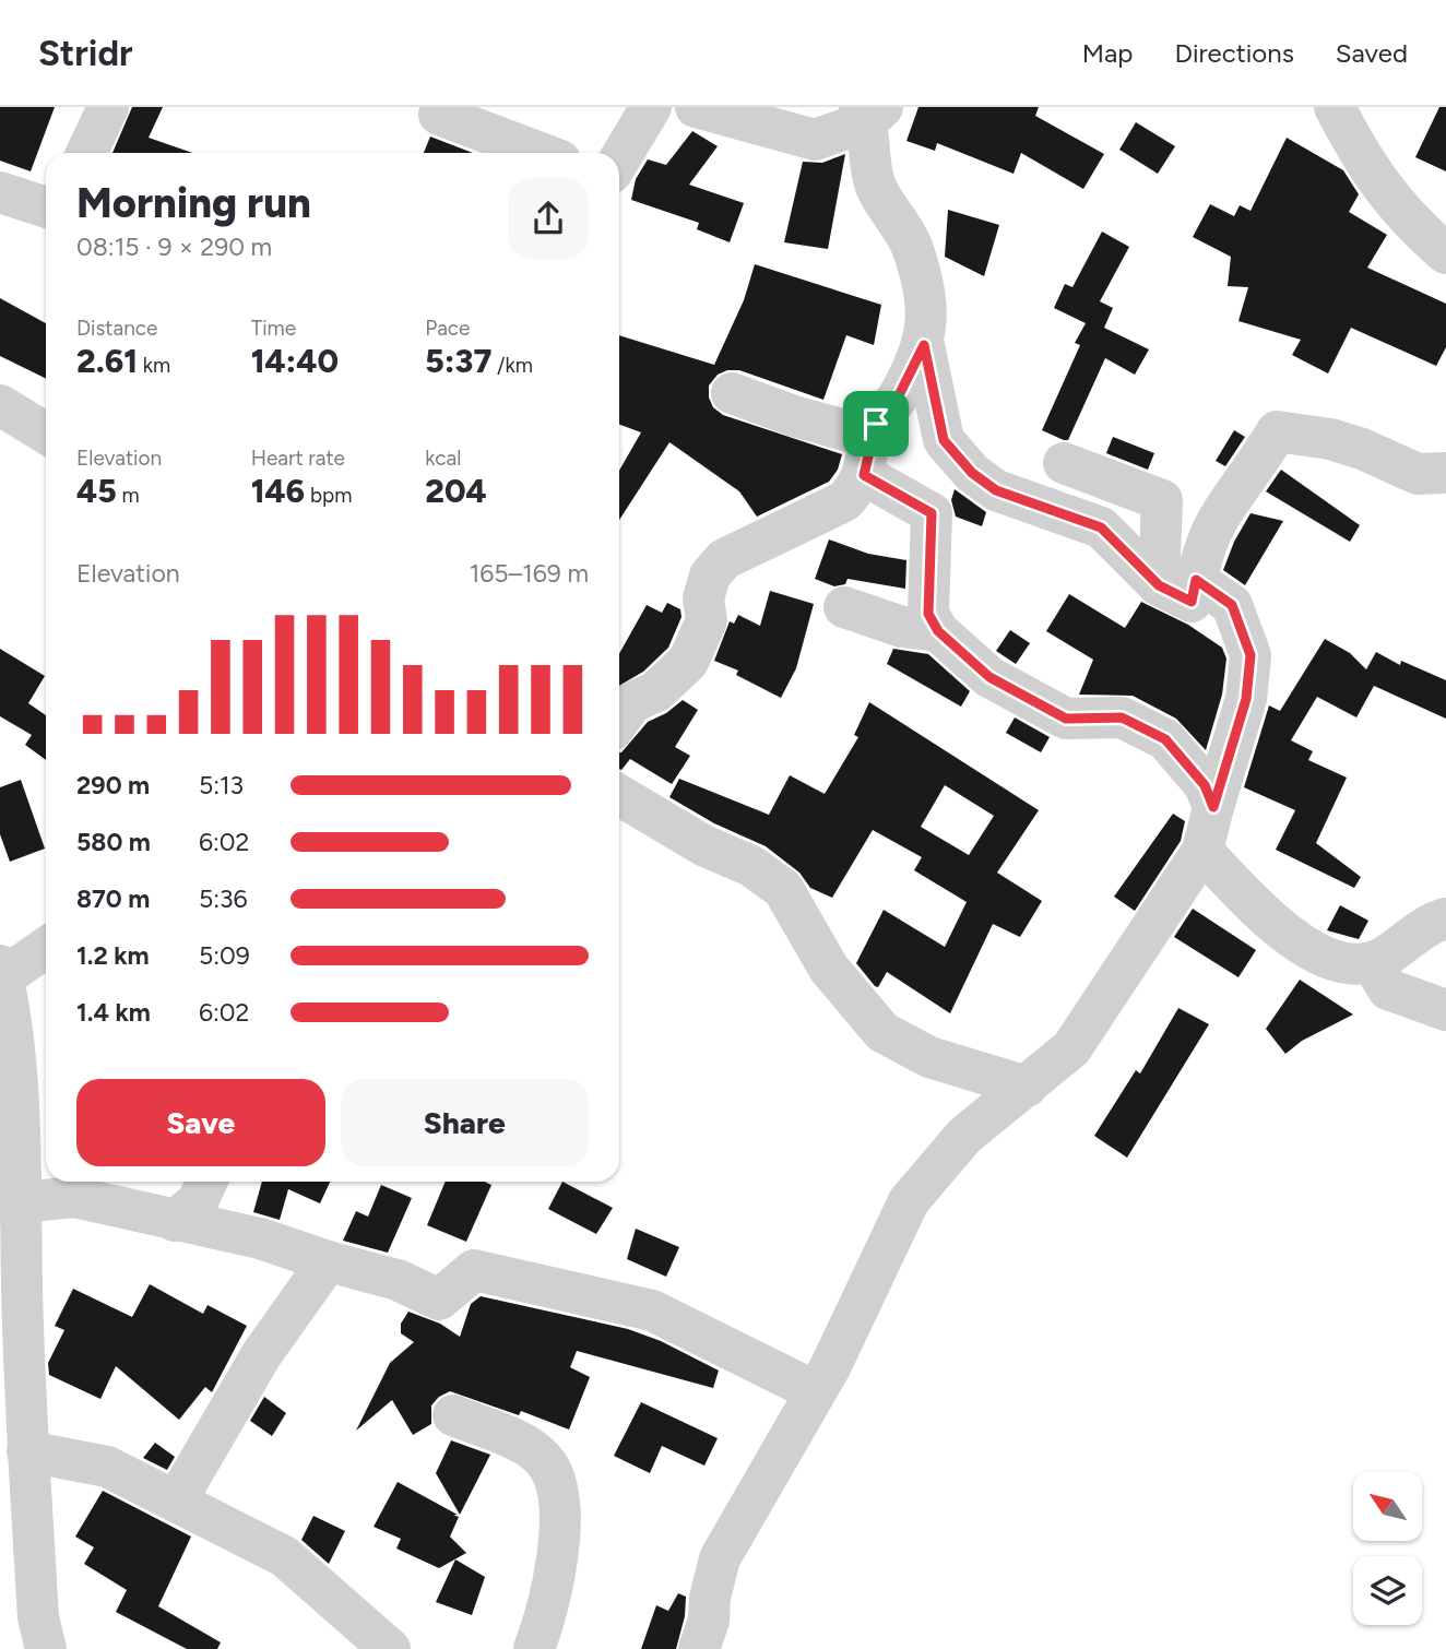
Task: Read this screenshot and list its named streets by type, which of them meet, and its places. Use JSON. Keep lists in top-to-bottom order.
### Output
{
  "north": "top left",
  "page": {
    "header": "Stridr",
    "nav": ["Map", "Directions", "Saved"],
    "heading": ["Morning run", "08:15 · 9 × 290 m"],
    "stats": [
      ["Distance", "2.61 km"],
      ["Time", "14:40"],
      ["Pace", "5:37 /km"],
      ["Elevation", "45 m"],
      ["Heart rate", "146 bpm"],
      ["kcal", "204"]
    ],
    "chart": ["Elevation", "165–169 m"],
    "list": [
      {
        "name": "290 m",
        "note": "5:13"
      },
      {
        "name": "580 m",
        "note": "6:02"
      },
      {
        "name": "870 m",
        "note": "5:36"
      },
      {
        "name": "1.2 km",
        "note": "5:09"
      },
      {
        "name": "1.4 km",
        "note": "6:02"
      }
    ],
    "buttons": ["Save", "Share"]
  }
}
